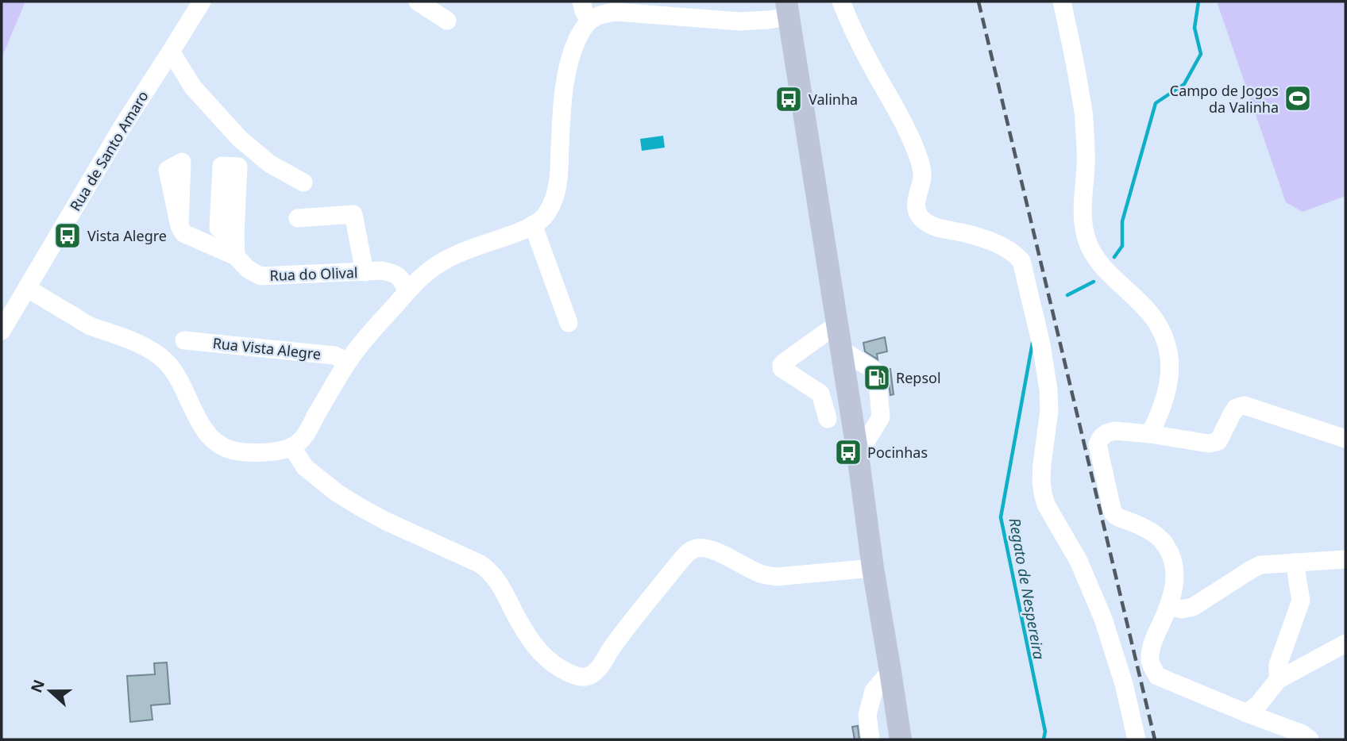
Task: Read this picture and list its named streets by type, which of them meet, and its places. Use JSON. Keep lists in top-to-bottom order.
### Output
{
  "streets": {
    "street": ["Rua de Santo Amaro", "Rua do Olival", "Rua Vista Alegre"]
  },
  "water": ["Regato de Nespereira"],
  "places": {
    "sports": ["Campo de Jogos da Valinha"],
    "bus stop": ["Valinha", "Vista Alegre", "Pocinhas"],
    "fuel station": ["Repsol"]
  },
  "north": "left"
}
